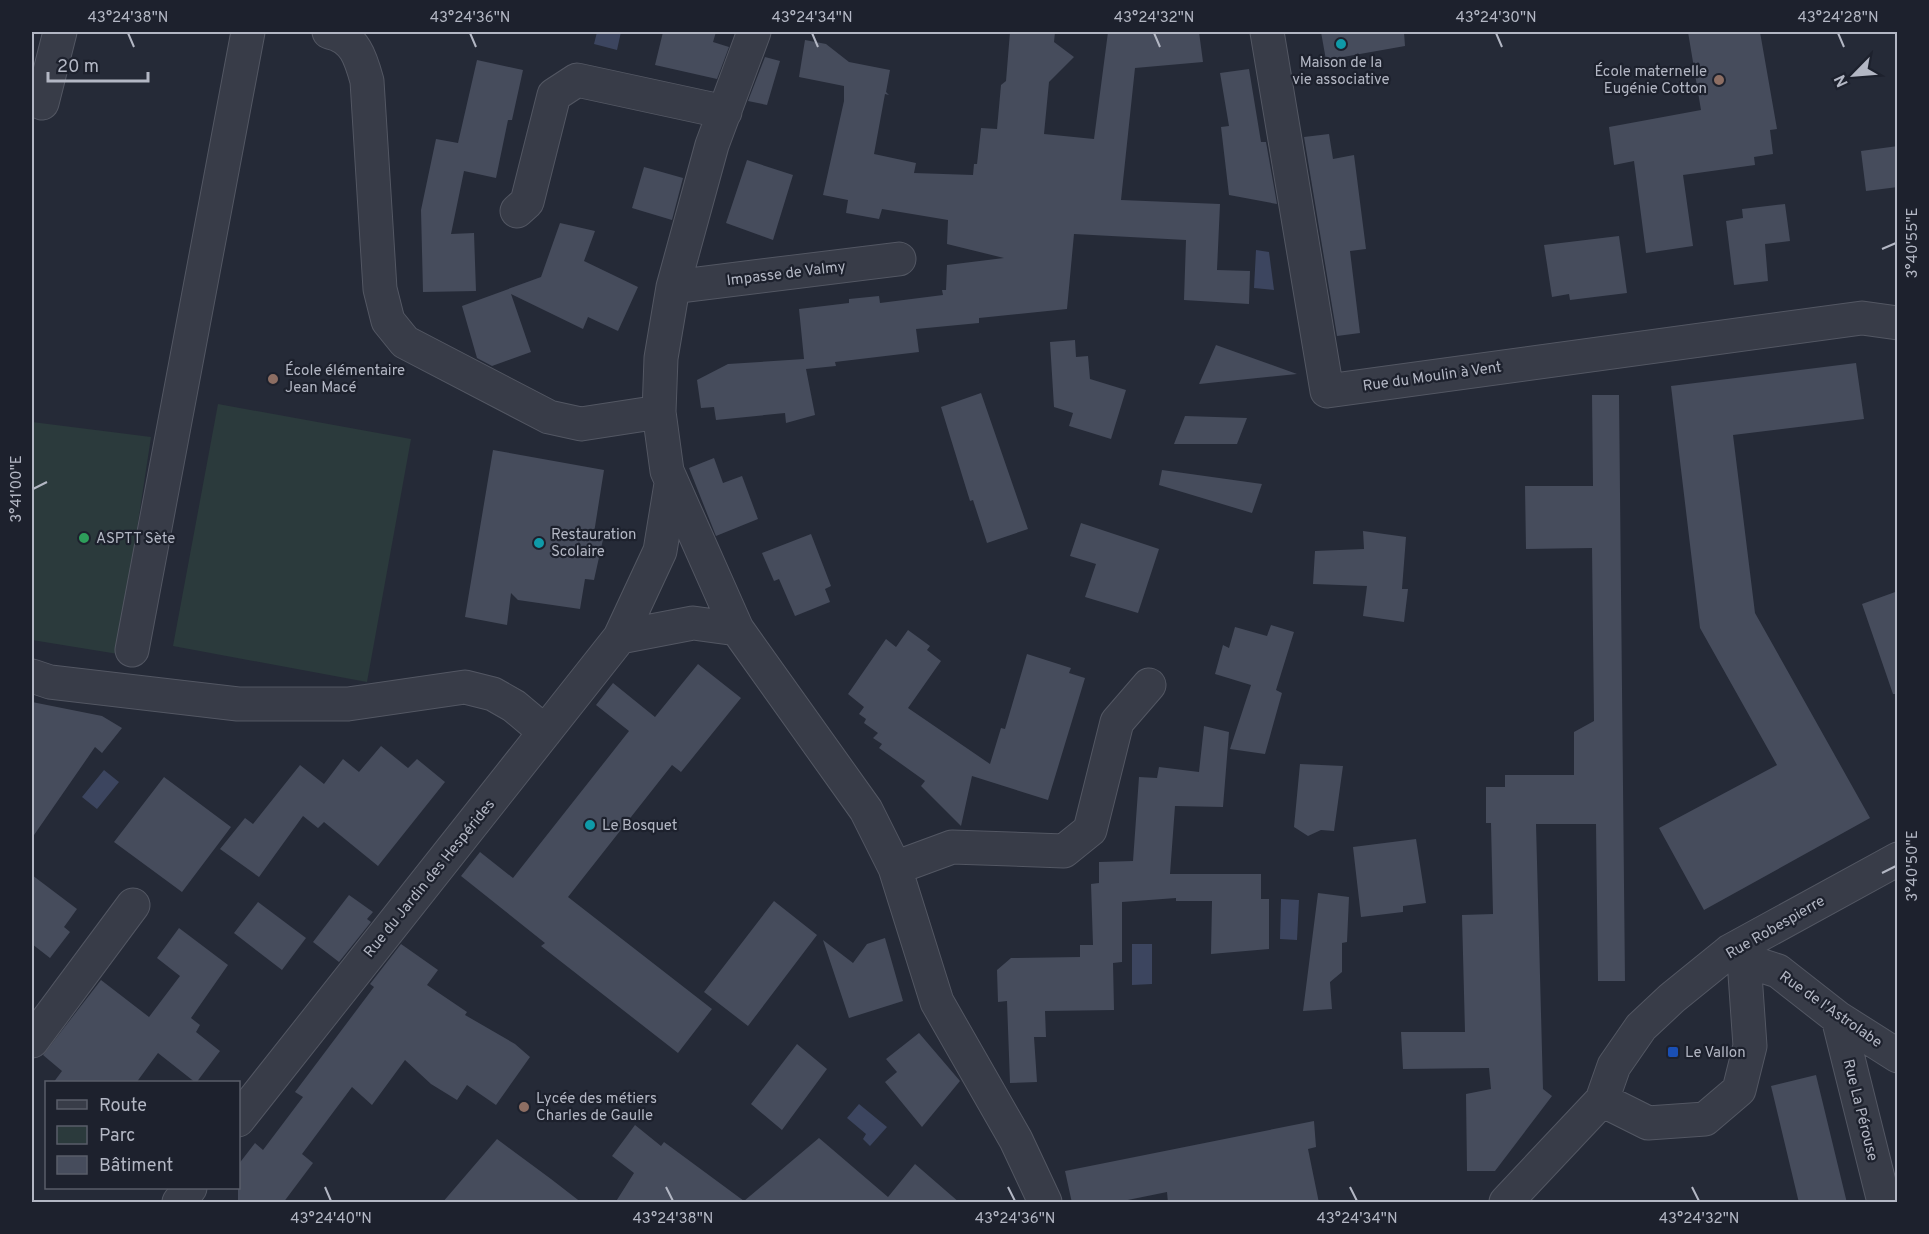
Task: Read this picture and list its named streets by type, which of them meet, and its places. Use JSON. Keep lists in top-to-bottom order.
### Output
{
  "streets": {
    "street": [
      "Impasse de Valmy",
      "Rue du Moulin à Vent",
      "Rue du Jardin des Hespérides",
      "Rue Robespierre",
      "Rue de l'Astrolabe",
      "Rue La Pérouse"
    ]
  },
  "crossings": [
    ["Rue Robespierre", "Rue de l'Astrolabe"],
    ["Rue de l'Astrolabe", "Rue La Pérouse"]
  ],
  "places": {
    "other": [
      "Maison de la vie associative",
      "École maternelle Eugénie Cotton",
      "École élémentaire Jean Macé",
      "ASPTT Sète",
      "Restauration Scolaire",
      "Le Bosquet",
      "Lycée des métiers Charles de Gaulle"
    ],
    "transit": ["Le Vallon"]
  },
  "legend": ["Route", "Parc", "Bâtiment"],
  "scale_bar": "20 m",
  "north": "bottom left",
  "coordinates": [
    "43°24'38\"N",
    "43°24'36\"N",
    "43°24'34\"N",
    "43°24'32\"N",
    "43°24'30\"N",
    "43°24'28\"N",
    "3°40'55\"E",
    "3°41'00\"E",
    "3°40'50\"E",
    "43°24'40\"N"
  ]
}
